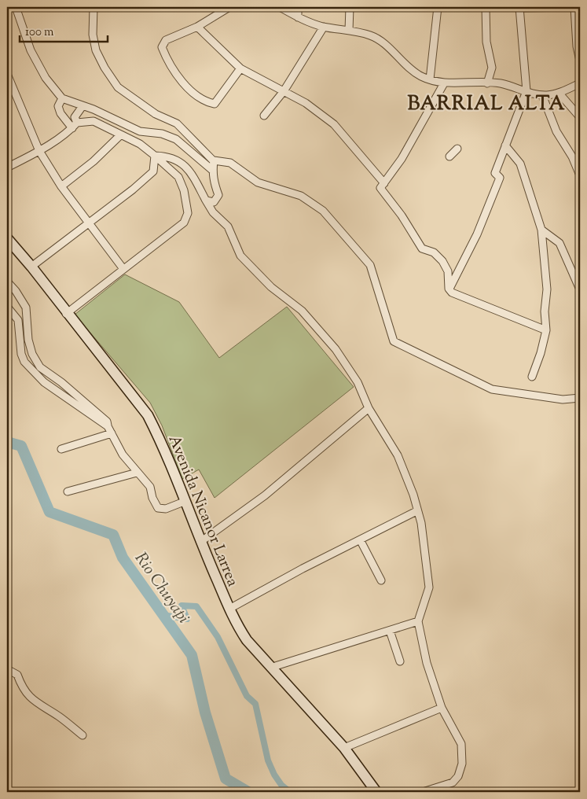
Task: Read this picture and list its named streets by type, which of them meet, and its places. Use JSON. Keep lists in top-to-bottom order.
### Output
{
  "streets": {
    "main road": ["Avenida Nicanor Larrea"]
  },
  "districts": ["BARRIAL ALTA"],
  "water": ["Rio Chuyapi"],
  "scale_bar": "100 m"
}
